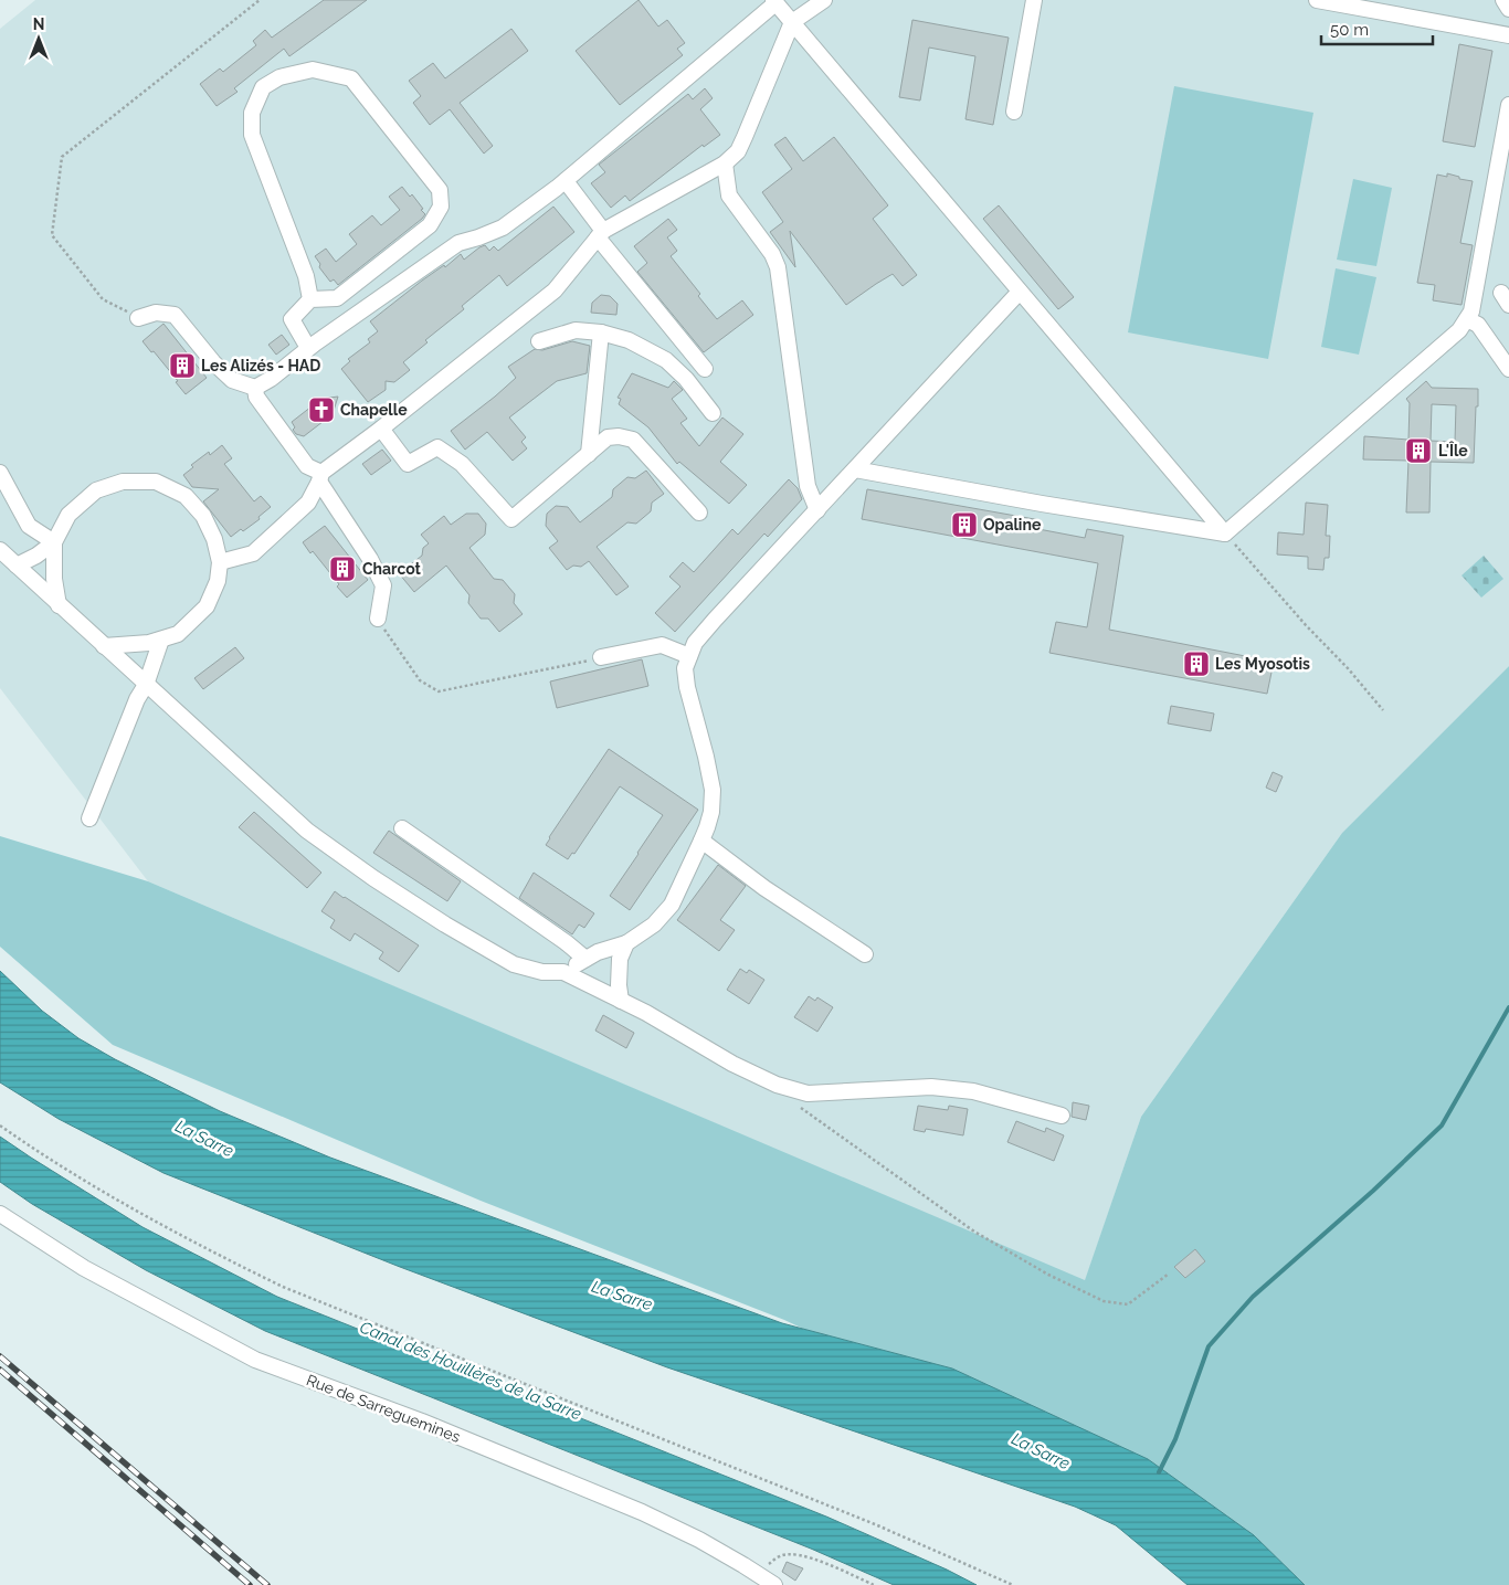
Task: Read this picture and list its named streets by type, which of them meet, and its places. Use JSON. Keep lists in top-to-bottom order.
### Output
{
  "streets": {
    "street": ["Rue de Sarreguemines"]
  },
  "water": ["La Sarre", "Canal des Houillères de la Sarre"],
  "places": {
    "building": [
      "Les Alizés - HAD",
      "L'Île",
      "Opaline",
      "Charcot",
      "Les Myosotis"
    ],
    "church": ["Chapelle"]
  },
  "scale_bar": "50 m",
  "north": "top"
}
